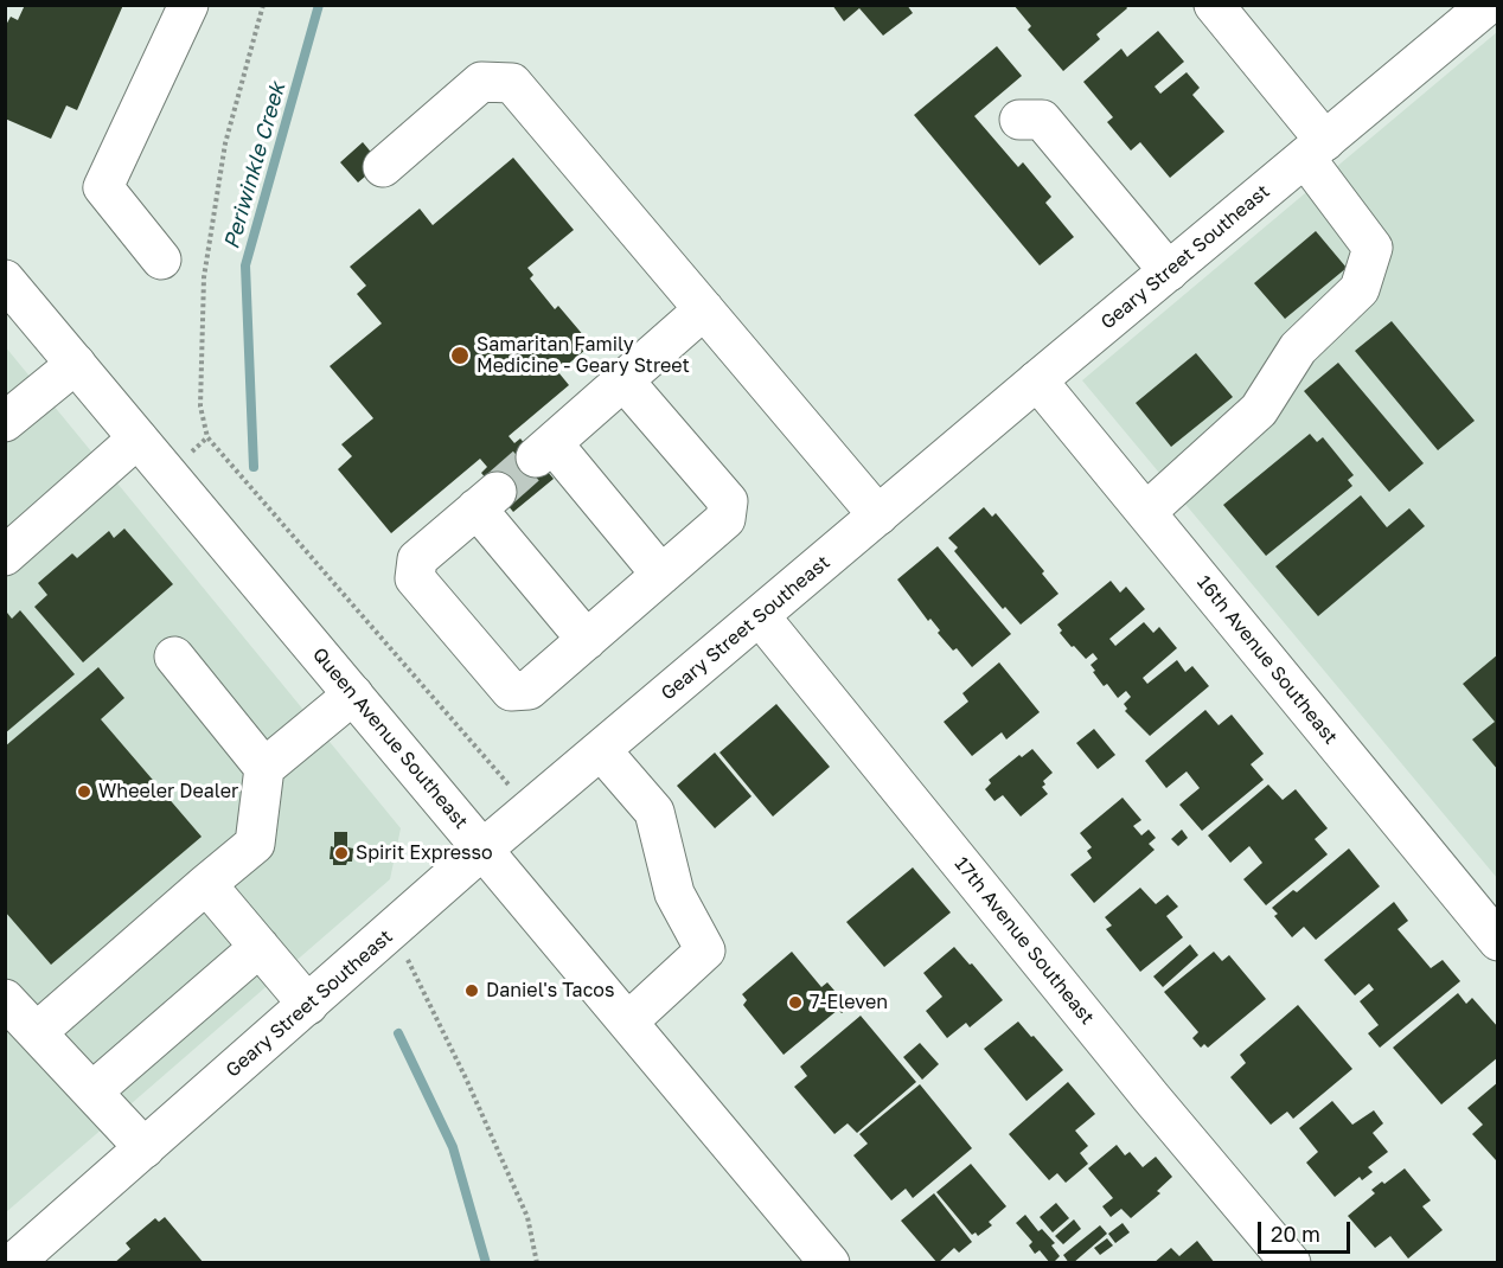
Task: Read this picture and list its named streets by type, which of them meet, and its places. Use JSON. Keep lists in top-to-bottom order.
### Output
{
  "streets": {
    "main road": [
      "Geary Street Southeast",
      "16th Avenue Southeast",
      "Queen Avenue Southeast",
      "17th Avenue Southeast"
    ]
  },
  "crossings": [
    ["Geary Street Southeast", "16th Avenue Southeast"],
    ["Geary Street Southeast", "Queen Avenue Southeast"],
    ["Geary Street Southeast", "17th Avenue Southeast"]
  ],
  "water": ["Periwinkle Creek"],
  "places": [
    "Samaritan Family Medicine - Geary Street",
    "Wheeler Dealer",
    "Spirit Expresso",
    "Daniel's Tacos",
    "7-Eleven"
  ],
  "scale_bar": "20 m"
}
